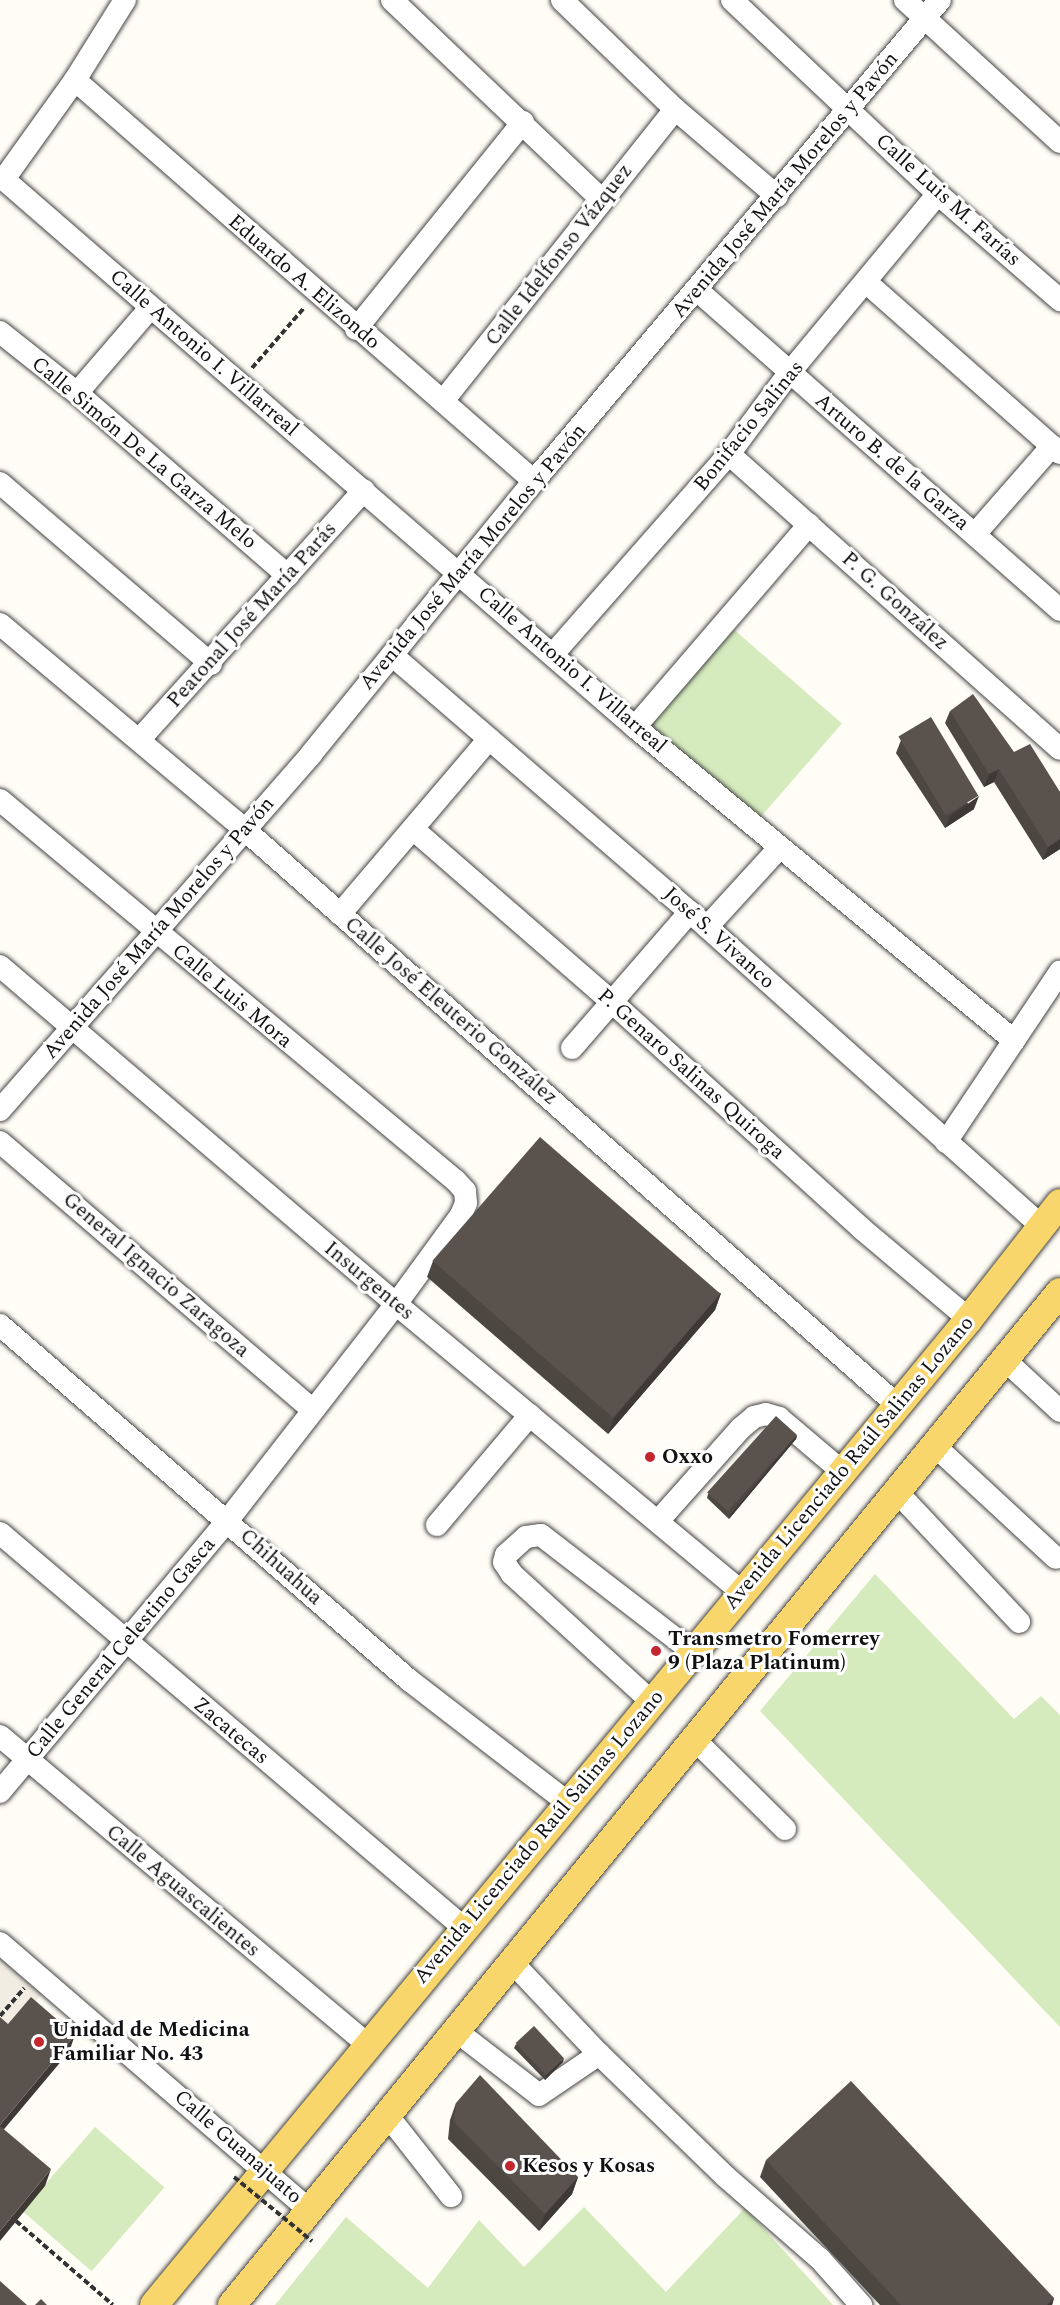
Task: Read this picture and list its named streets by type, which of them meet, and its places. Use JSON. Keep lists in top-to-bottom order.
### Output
{
  "streets": {
    "main road": ["Avenida Licenciado Raúl Salinas Lozano"],
    "street": [
      "Avenida José María Morelos y Pavón",
      "Calle Luis M. Farías",
      "Calle Idelfonso Vázquez",
      "Eduardo A. Elizondo",
      "Calle Antonio I. Villarreal",
      "Bonifacio Salinas",
      "Calle Simón De La Garza Melo",
      "Arturo B. de la Garza",
      "P. G. González",
      "Peatonal José María Parás",
      "José S. Vivanco",
      "Calle Luis Mora",
      "Calle José Eleuterio González",
      "P. Genaro Salinas Quiroga",
      "General Ignacio Zaragoza",
      "Insurgentes",
      "Chihuahua",
      "Calle General Celestino Gasca",
      "Zacatecas",
      "Calle Aguascalientes",
      "Calle Guanajuato"
    ]
  },
  "crossings": [
    ["Avenida José María Morelos y Pavón", "Calle Luis M. Farías"],
    ["Avenida José María Morelos y Pavón", "Eduardo A. Elizondo"],
    ["Avenida José María Morelos y Pavón", "Calle Antonio I. Villarreal"],
    ["Avenida José María Morelos y Pavón", "Arturo B. de la Garza"],
    ["Avenida José María Morelos y Pavón", "José S. Vivanco"],
    ["Avenida José María Morelos y Pavón", "Calle Luis Mora"],
    ["Avenida José María Morelos y Pavón", "Calle José Eleuterio González"],
    ["Avenida José María Morelos y Pavón", "Insurgentes"],
    ["Calle Luis M. Farías", "Bonifacio Salinas"],
    ["Calle Idelfonso Vázquez", "Eduardo A. Elizondo"],
    ["Calle Antonio I. Villarreal", "Bonifacio Salinas"],
    ["Calle Antonio I. Villarreal", "Peatonal José María Parás"],
    ["Bonifacio Salinas", "Arturo B. de la Garza"],
    ["Bonifacio Salinas", "P. G. González"],
    ["Calle Simón De La Garza Melo", "Peatonal José María Parás"],
    ["Peatonal José María Parás", "Calle José Eleuterio González"],
    ["José S. Vivanco", "Avenida Licenciado Raúl Salinas Lozano"],
    ["Calle Luis Mora", "Calle General Celestino Gasca"],
    ["Calle José Eleuterio González", "Avenida Licenciado Raúl Salinas Lozano"],
    ["P. Genaro Salinas Quiroga", "Avenida Licenciado Raúl Salinas Lozano"],
    ["General Ignacio Zaragoza", "Calle General Celestino Gasca"],
    ["Insurgentes", "Avenida Licenciado Raúl Salinas Lozano"],
    ["Insurgentes", "Calle General Celestino Gasca"],
    ["Avenida Licenciado Raúl Salinas Lozano", "Chihuahua"],
    ["Avenida Licenciado Raúl Salinas Lozano", "Zacatecas"],
    ["Avenida Licenciado Raúl Salinas Lozano", "Calle Aguascalientes"],
    ["Avenida Licenciado Raúl Salinas Lozano", "Calle Guanajuato"],
    ["Chihuahua", "Calle General Celestino Gasca"],
    ["Calle General Celestino Gasca", "Zacatecas"],
    ["Calle General Celestino Gasca", "Calle Aguascalientes"]
  ],
  "places": [
    "Oxxo",
    "Transmetro Fomerrey 9 (Plaza Platinum)",
    "Unidad de Medicina Familiar No. 43",
    "Kesos y Kosas"
  ]
}
